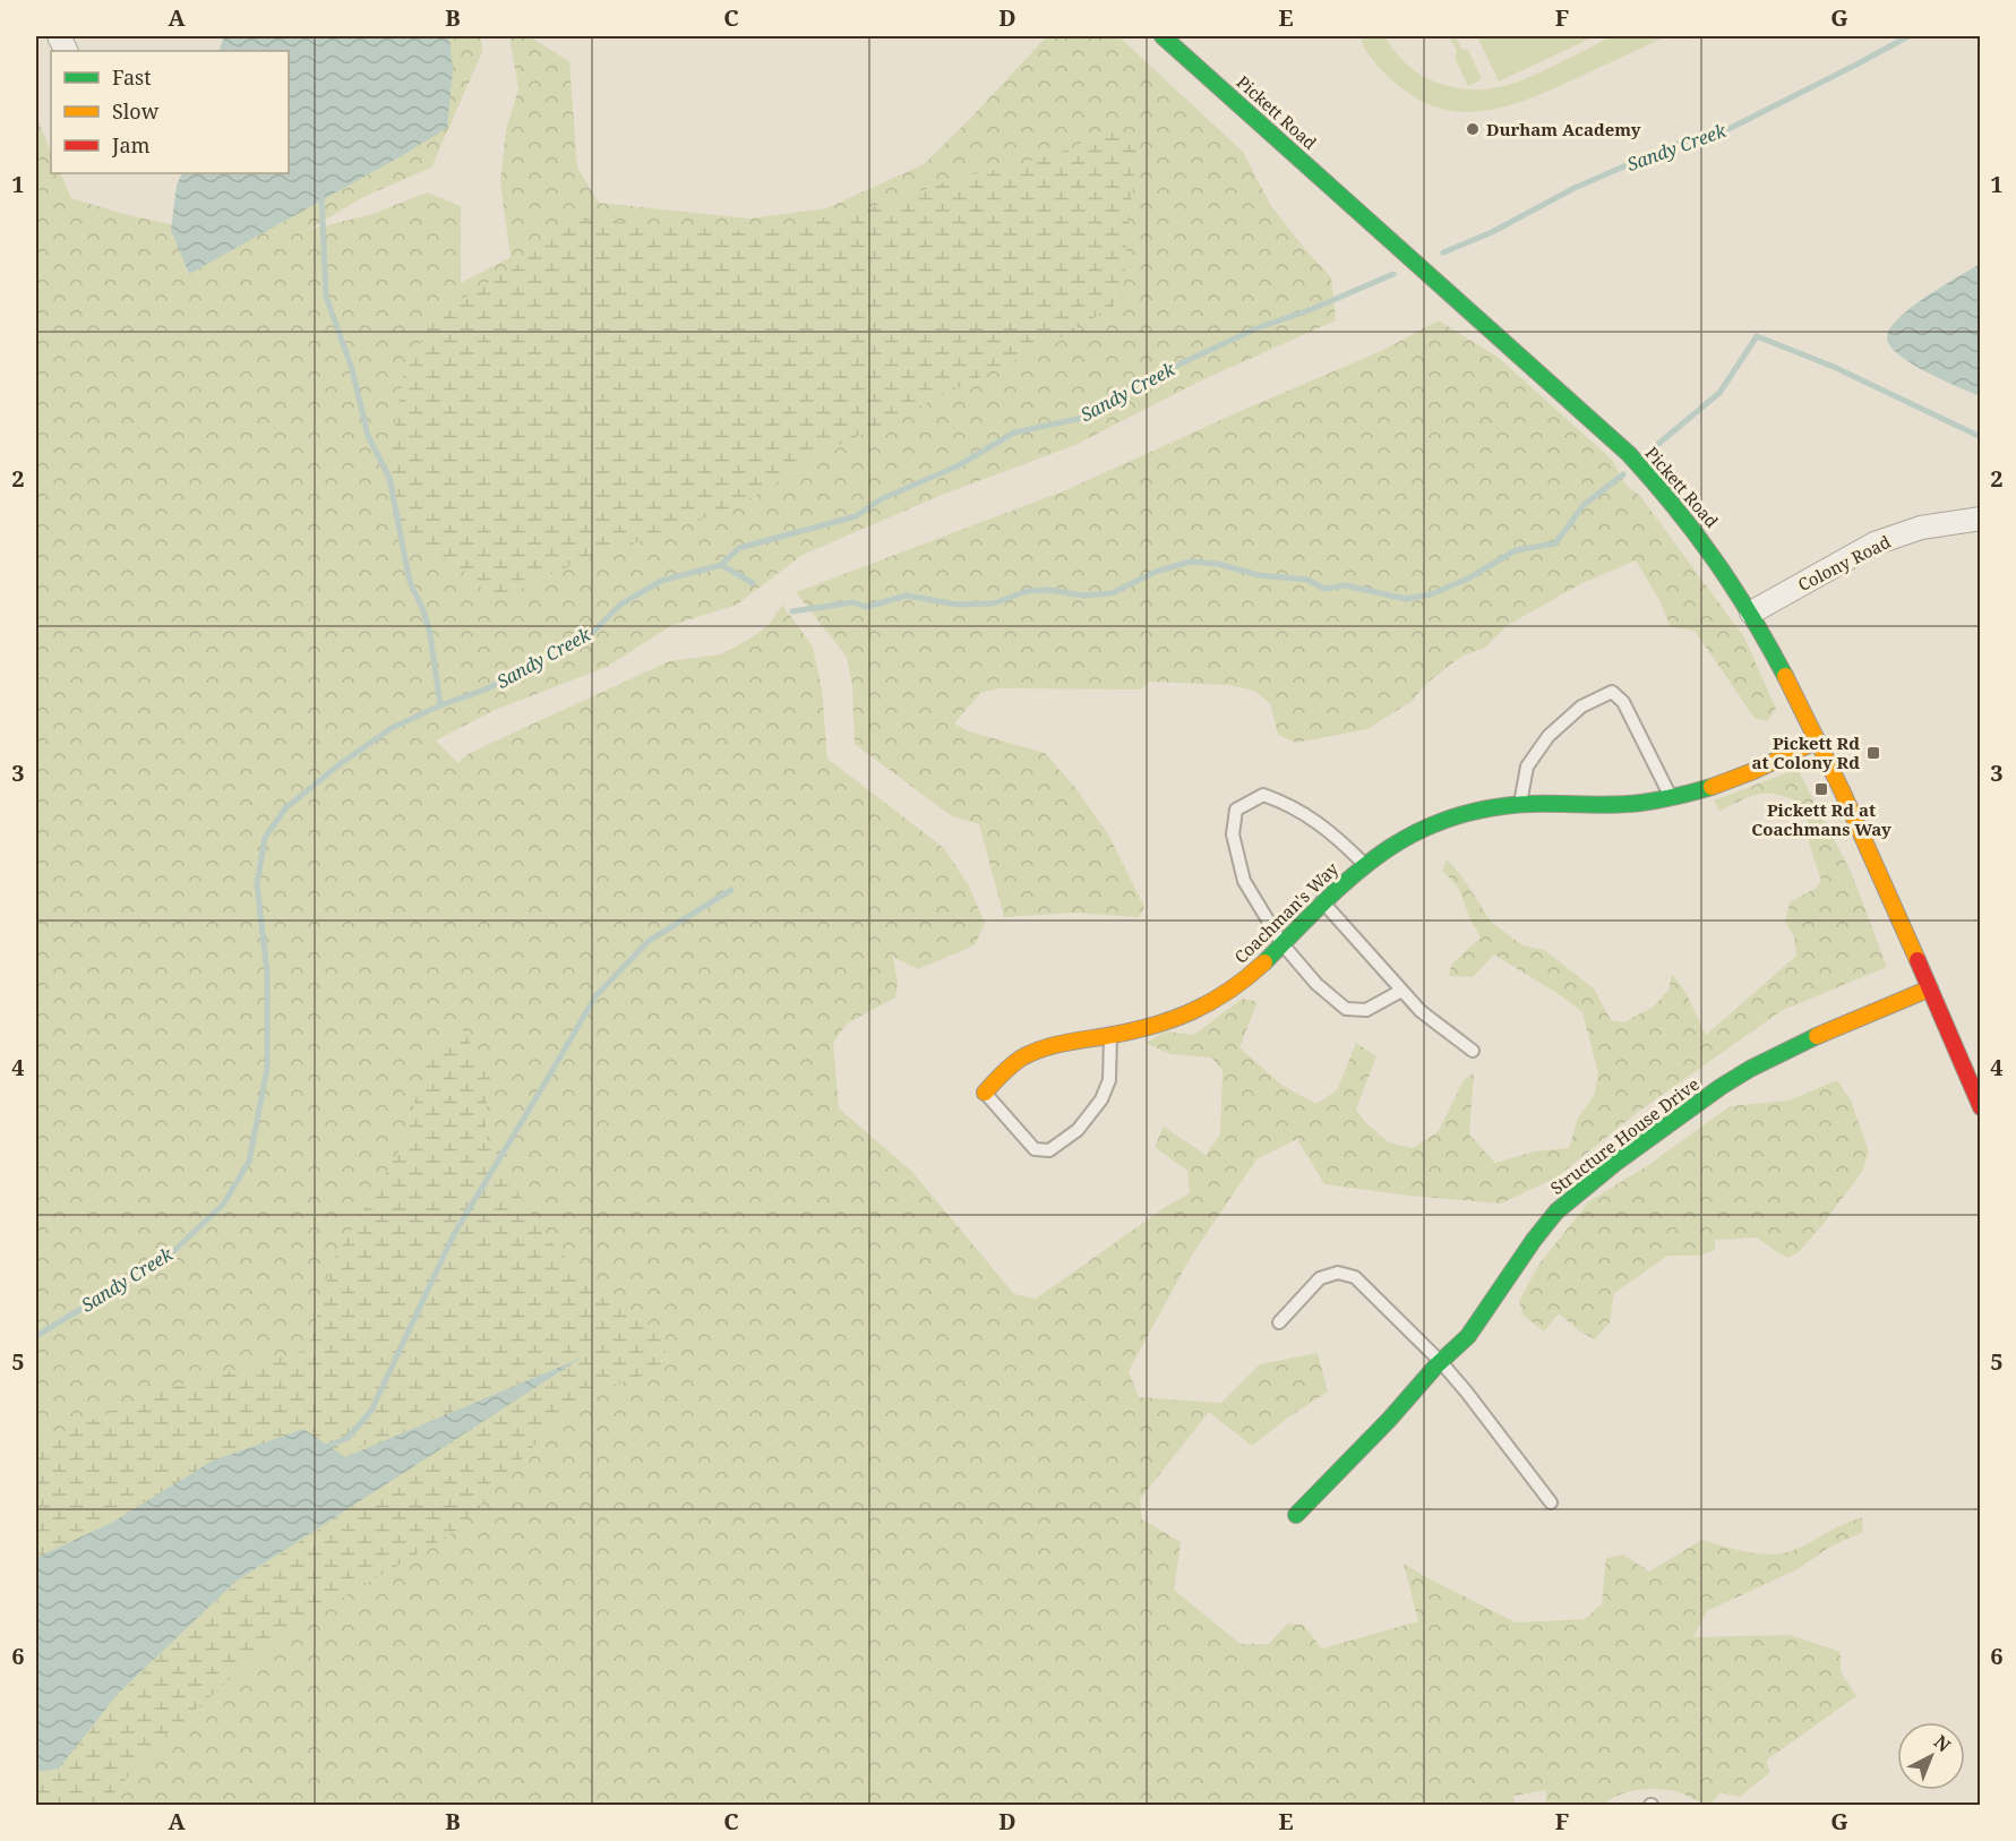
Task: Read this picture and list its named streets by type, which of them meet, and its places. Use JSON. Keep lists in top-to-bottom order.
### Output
{
  "streets": {
    "street": [
      "Pickett Road",
      "Colony Road",
      "Coachman's Way",
      "Structure House Drive"
    ]
  },
  "crossings": [
    ["Pickett Road", "Colony Road"],
    ["Pickett Road", "Coachman's Way"],
    ["Pickett Road", "Structure House Drive"]
  ],
  "water": ["Sandy Creek"],
  "places": {
    "other": ["Durham Academy"],
    "transit": ["Pickett Rd at Colony Rd", "Pickett Rd at Coachmans Way"]
  },
  "legend": ["Fast", "Slow", "Jam"],
  "north": "top right",
  "grid": {
    "columns": [
      "A",
      "B",
      "C",
      "D",
      "E",
      "F",
      "G"
    ],
    "rows": [
      "1",
      "2",
      "3",
      "4",
      "5",
      "6"
    ]
  }
}
